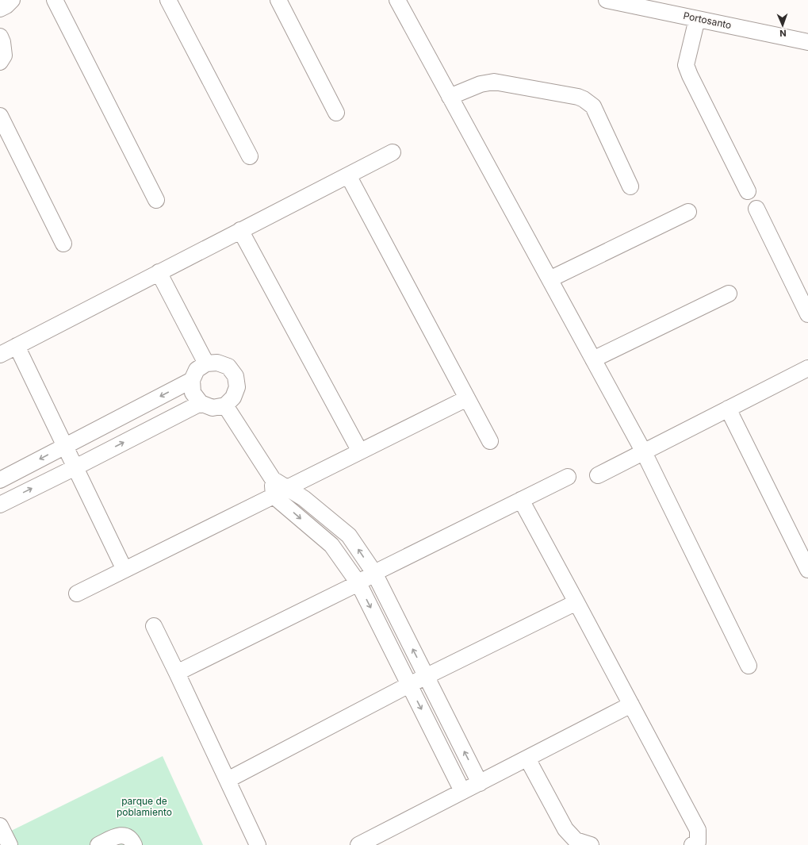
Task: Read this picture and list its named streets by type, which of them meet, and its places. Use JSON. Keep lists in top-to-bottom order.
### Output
{
  "streets": {
    "street": ["Portosanto"]
  },
  "parks": ["parque de poblamiento"],
  "north": "bottom"
}
